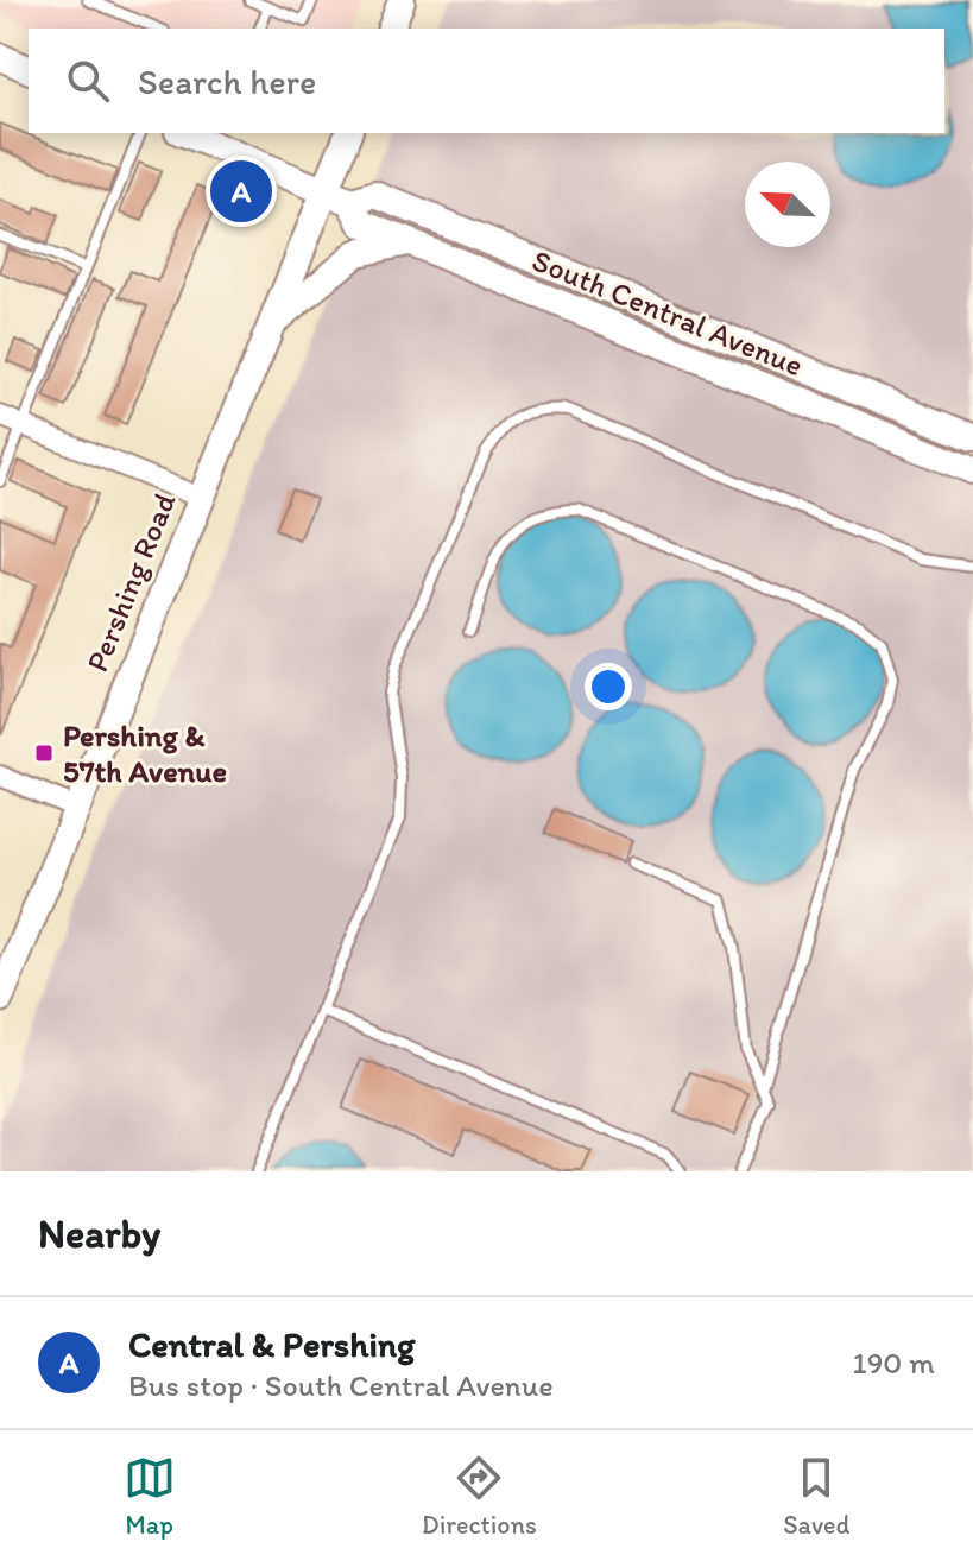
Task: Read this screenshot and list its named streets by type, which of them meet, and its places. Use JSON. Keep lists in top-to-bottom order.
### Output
{
  "streets": {
    "main road": ["South Central Avenue", "Pershing Road"]
  },
  "crossings": [
    ["South Central Avenue", "Pershing Road"]
  ],
  "places": {
    "transit": ["Pershing & 57th Avenue"]
  },
  "north": "top left",
  "page": {
    "search": "Search here",
    "pins": "A",
    "heading": "Nearby",
    "list": [
      {
        "mark": "A",
        "name": "Central & Pershing",
        "note": "Bus stop · South Central Avenue",
        "value": "190 m"
      }
    ],
    "nav": ["Map", "Directions", "Saved"]
  }
}
